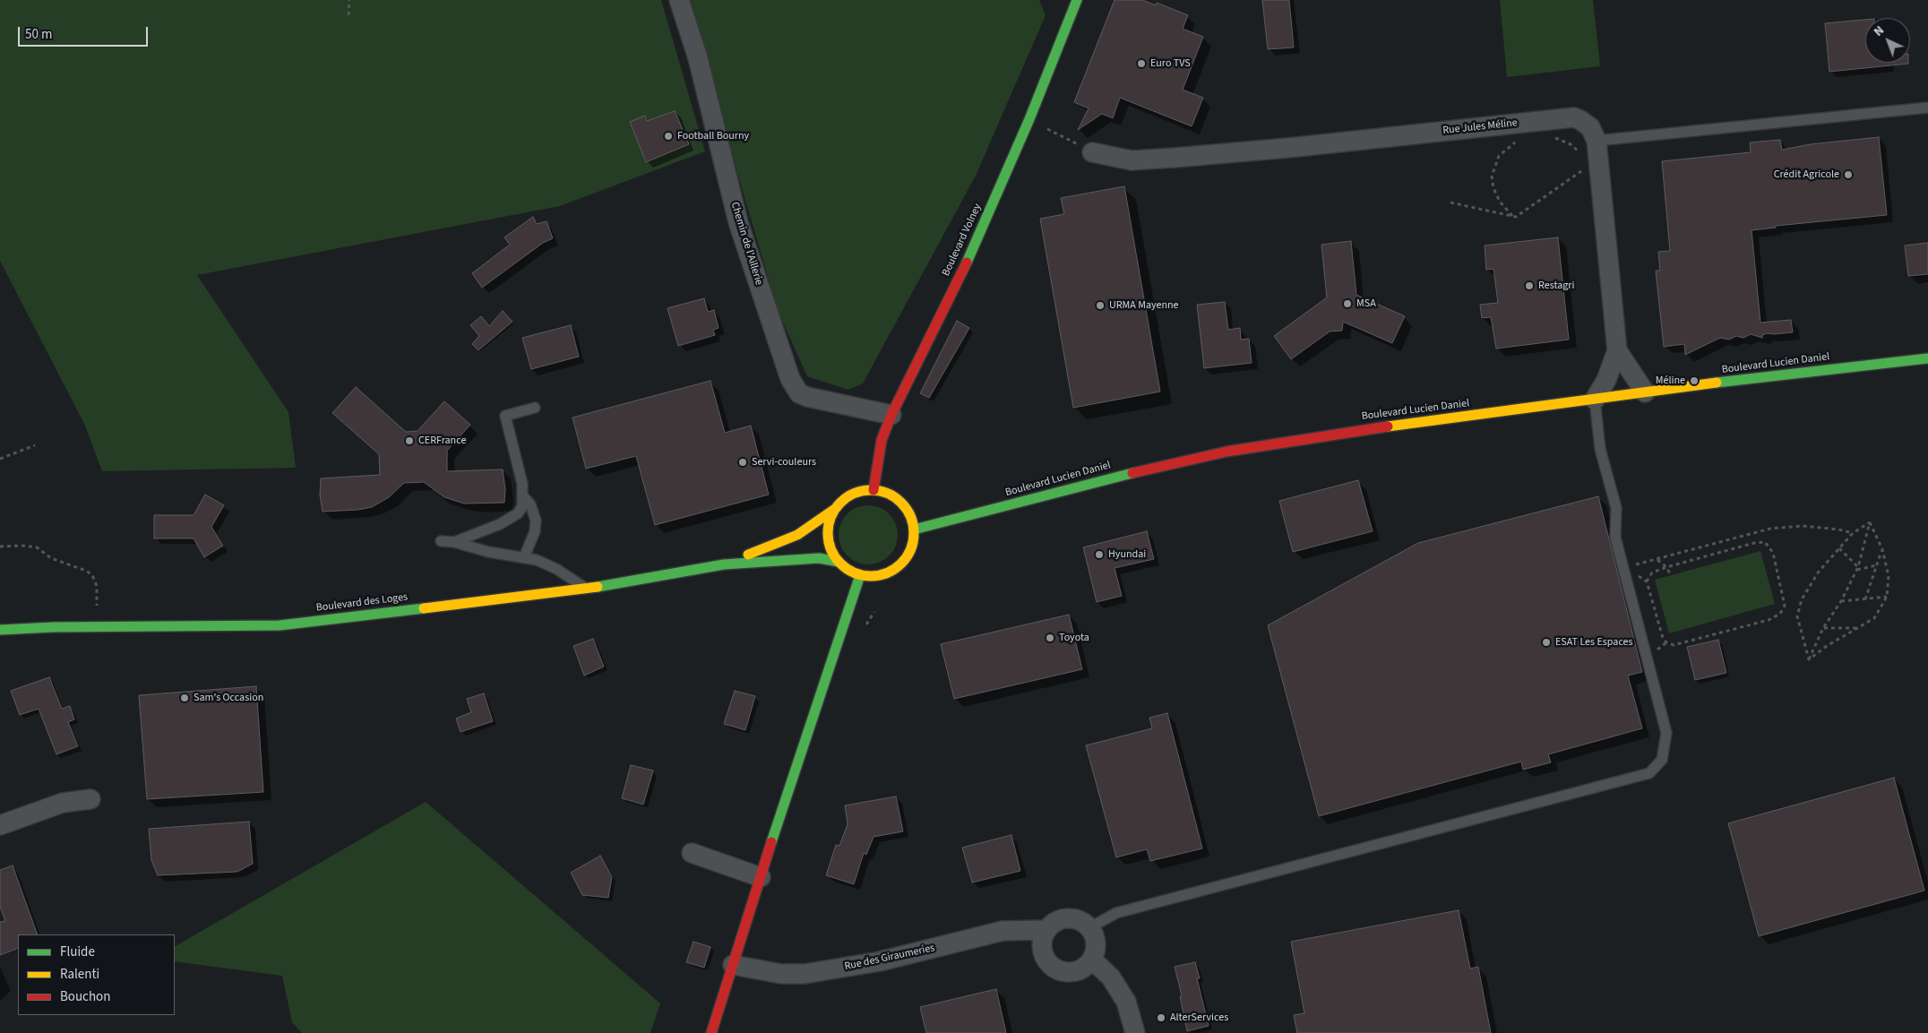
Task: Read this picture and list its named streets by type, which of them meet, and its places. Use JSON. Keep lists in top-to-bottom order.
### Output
{
  "streets": {
    "main road": ["Boulevard Volney", "Boulevard Lucien Daniel", "Boulevard des Loges"],
    "street": ["Rue Jules Méline", "Chemin de l'Aillerie", "Rue des Giraumeries"]
  },
  "crossings": [
    ["Boulevard Volney", "Chemin de l'Aillerie"],
    ["Boulevard Volney", "Boulevard Lucien Daniel"],
    ["Boulevard Volney", "Boulevard des Loges"],
    ["Boulevard Lucien Daniel", "Boulevard des Loges"]
  ],
  "places": [
    "Euro TVS",
    "Football Bourny",
    "Crédit Agricole",
    "Restagri",
    "MSA",
    "URMA Mayenne",
    "Méline",
    "CERFrance",
    "Servi-couleurs",
    "Hyundai",
    "Toyota",
    "ESAT Les Espaces",
    "Sam's Occasion",
    "AlterServices"
  ],
  "legend": ["Fluide", "Ralenti", "Bouchon"],
  "scale_bar": "50 m",
  "north": "top left"
}
